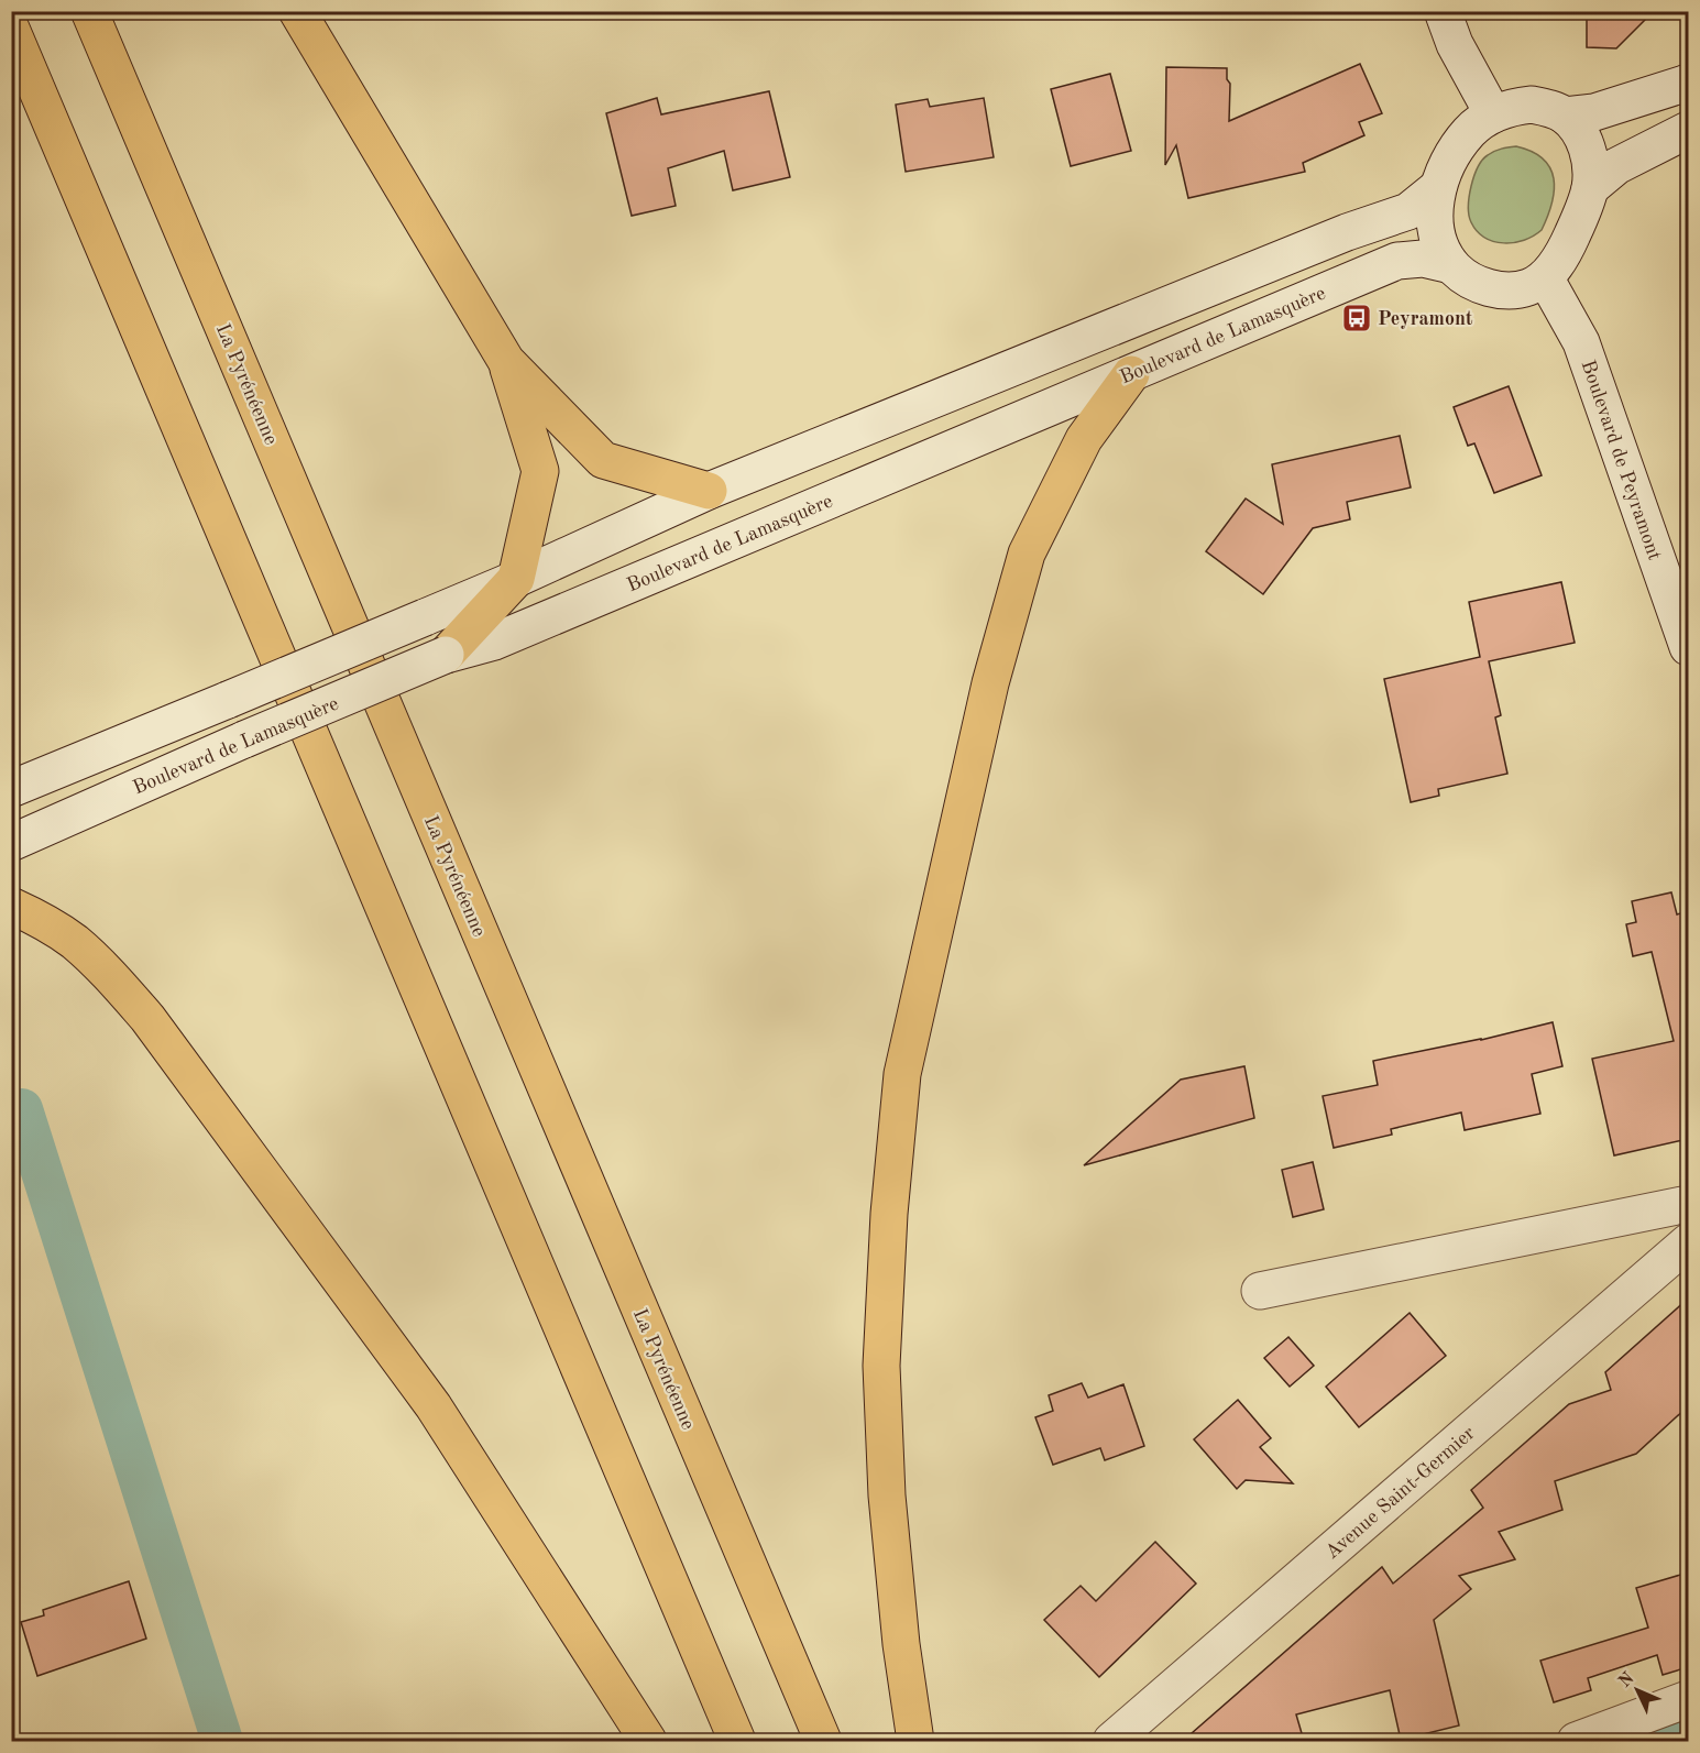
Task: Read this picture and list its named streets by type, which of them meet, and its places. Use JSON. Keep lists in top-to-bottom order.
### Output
{
  "streets": {
    "highway": ["La Pyrénéenne"],
    "main road": ["Boulevard de Lamasquère", "Boulevard de Peyramont", "Avenue Saint-Germier"]
  },
  "crossings": [
    ["Boulevard de Lamasquère", "Boulevard de Peyramont"]
  ],
  "places": {
    "bus stop": ["Peyramont"]
  },
  "north": "top left"
}
